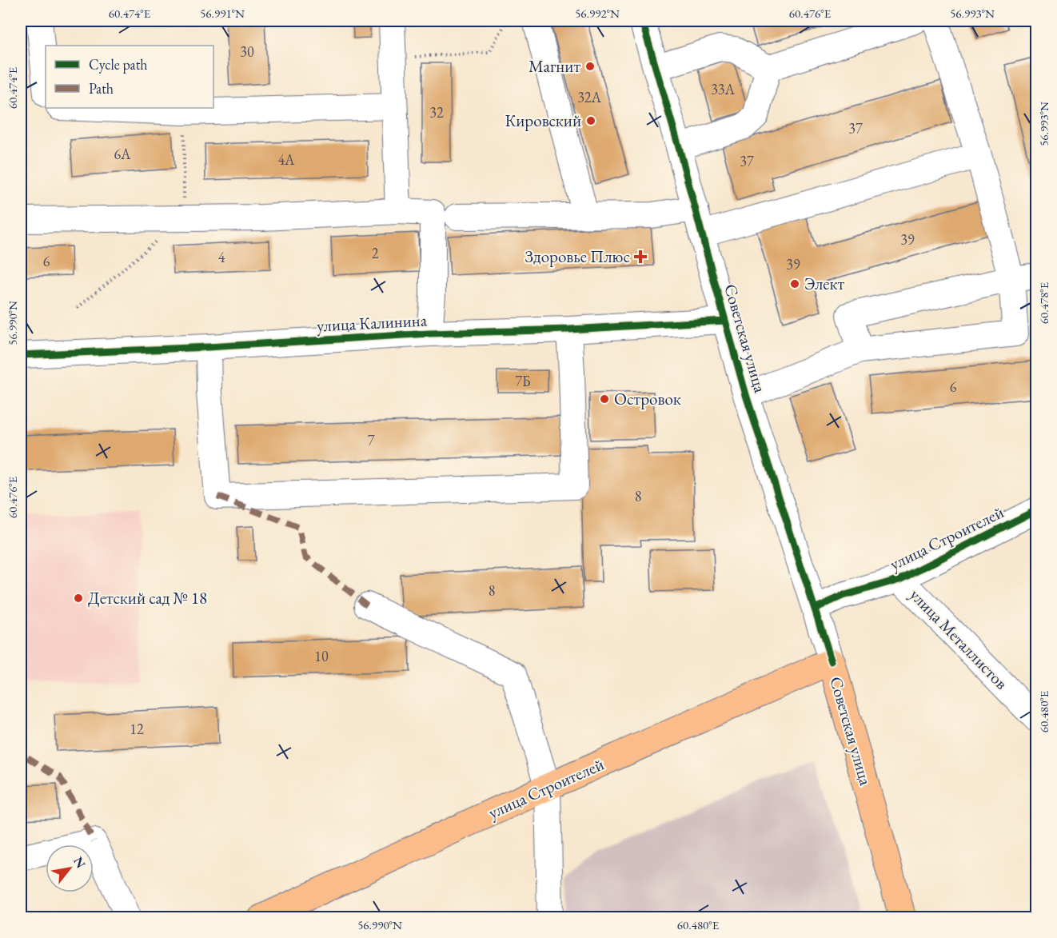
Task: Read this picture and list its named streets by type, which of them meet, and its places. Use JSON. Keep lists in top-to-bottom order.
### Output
{
  "streets": {
    "main road": ["Советская улица", "улица Строителей"],
    "street": ["улица Калинина", "улица Металлистов"]
  },
  "crossings": [
    ["улица Калинина", "Советская улица"],
    ["Советская улица", "улица Строителей"],
    ["улица Строителей", "улица Металлистов"]
  ],
  "places": {
    "other": [
      "Магнит",
      "Кировский",
      "Элект",
      "Островок",
      "Детский сад № 18"
    ],
    "health": ["Здоровье Плюс"]
  },
  "house_numbers": [
    "30",
    "33А",
    "32А",
    "32",
    "37",
    "6А",
    "4А",
    "37",
    "39",
    "2",
    "4",
    "6",
    "39",
    "7Б",
    "6",
    "7",
    "8",
    "8",
    "10",
    "12"
  ],
  "legend": ["Cycle path", "Path"],
  "north": "top right",
  "coordinates": [
    "60.474°E",
    "56.991°N",
    "56.992°N",
    "60.476°E",
    "56.993°N",
    "60.478°E",
    "56.990°N",
    "60.480°E"
  ]
}
